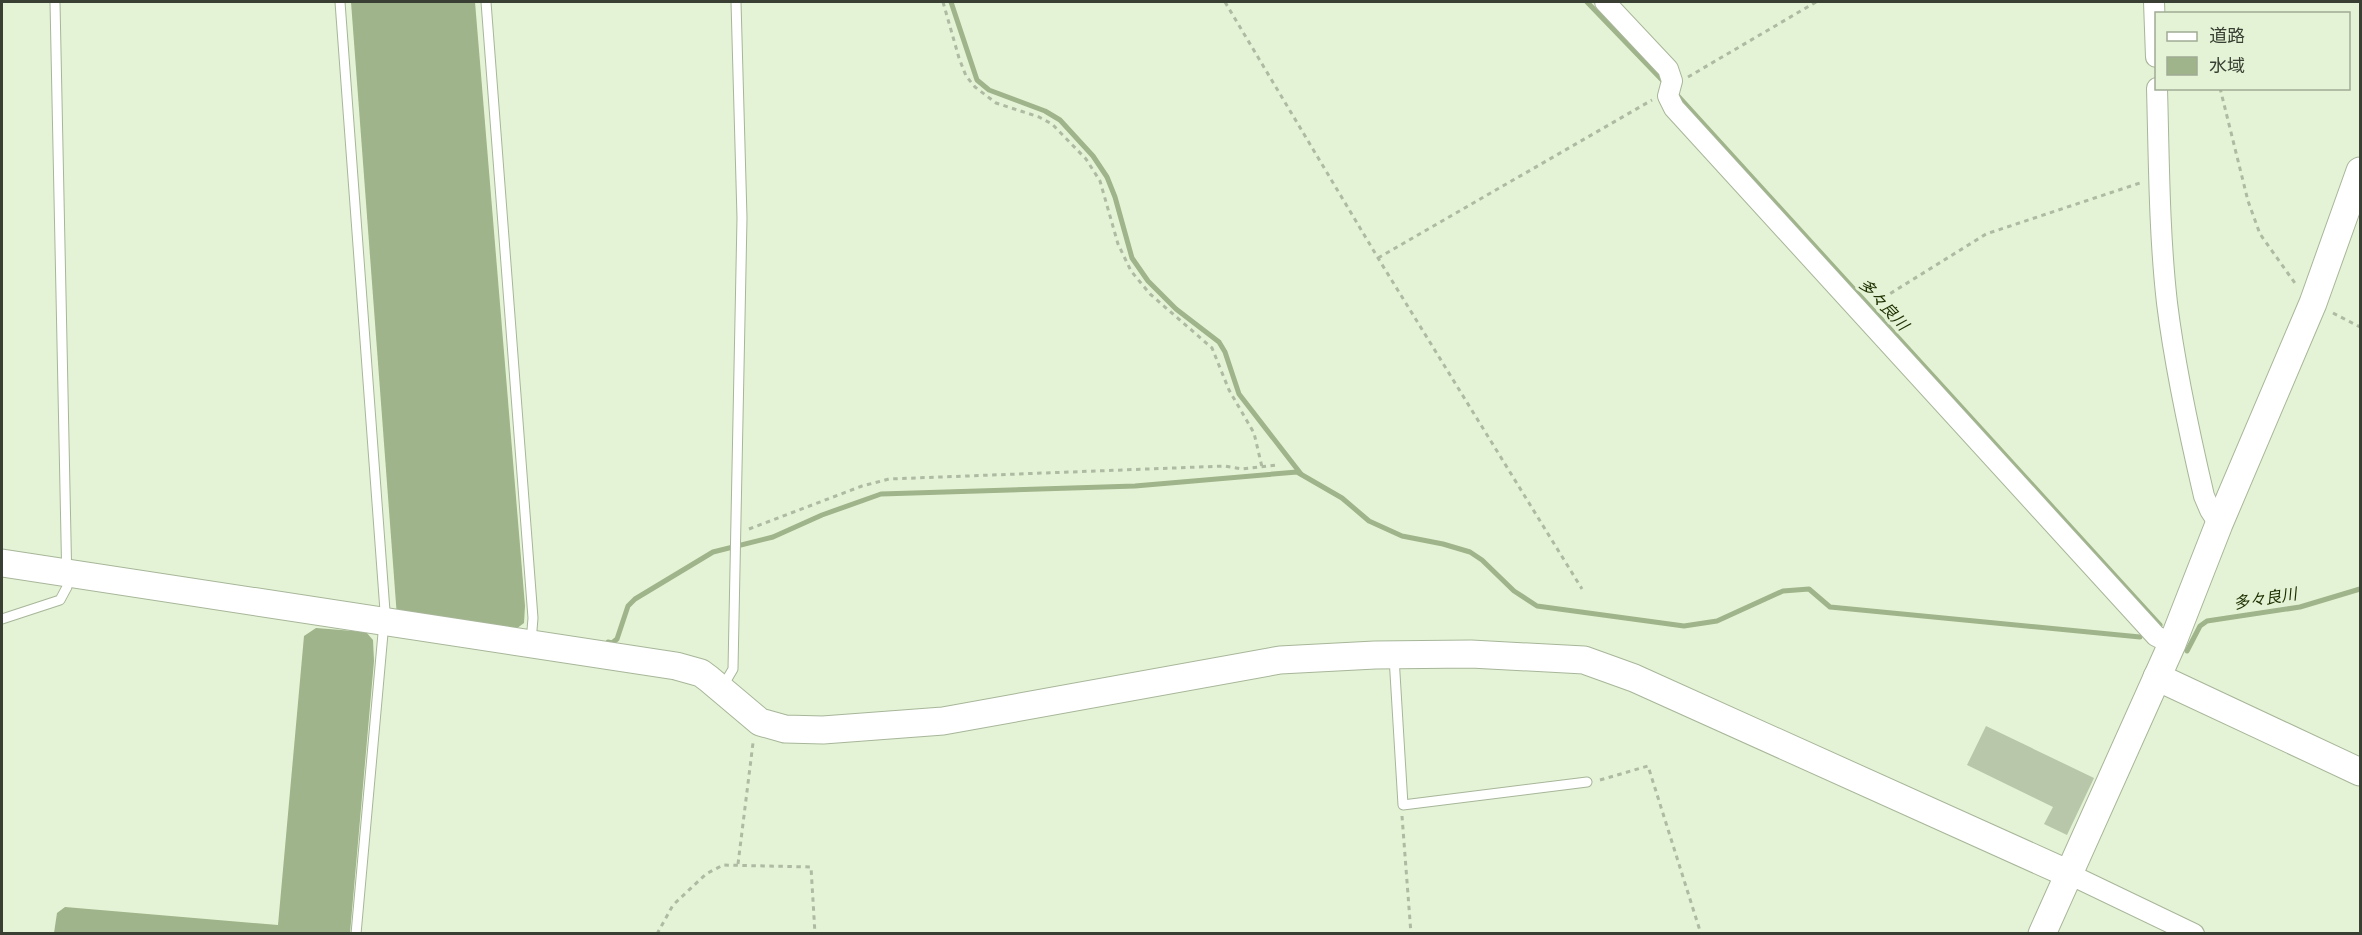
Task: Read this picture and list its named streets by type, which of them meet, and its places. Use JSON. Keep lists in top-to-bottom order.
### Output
{
  "water": ["多々良川"],
  "legend": ["道路", "水域"]
}
